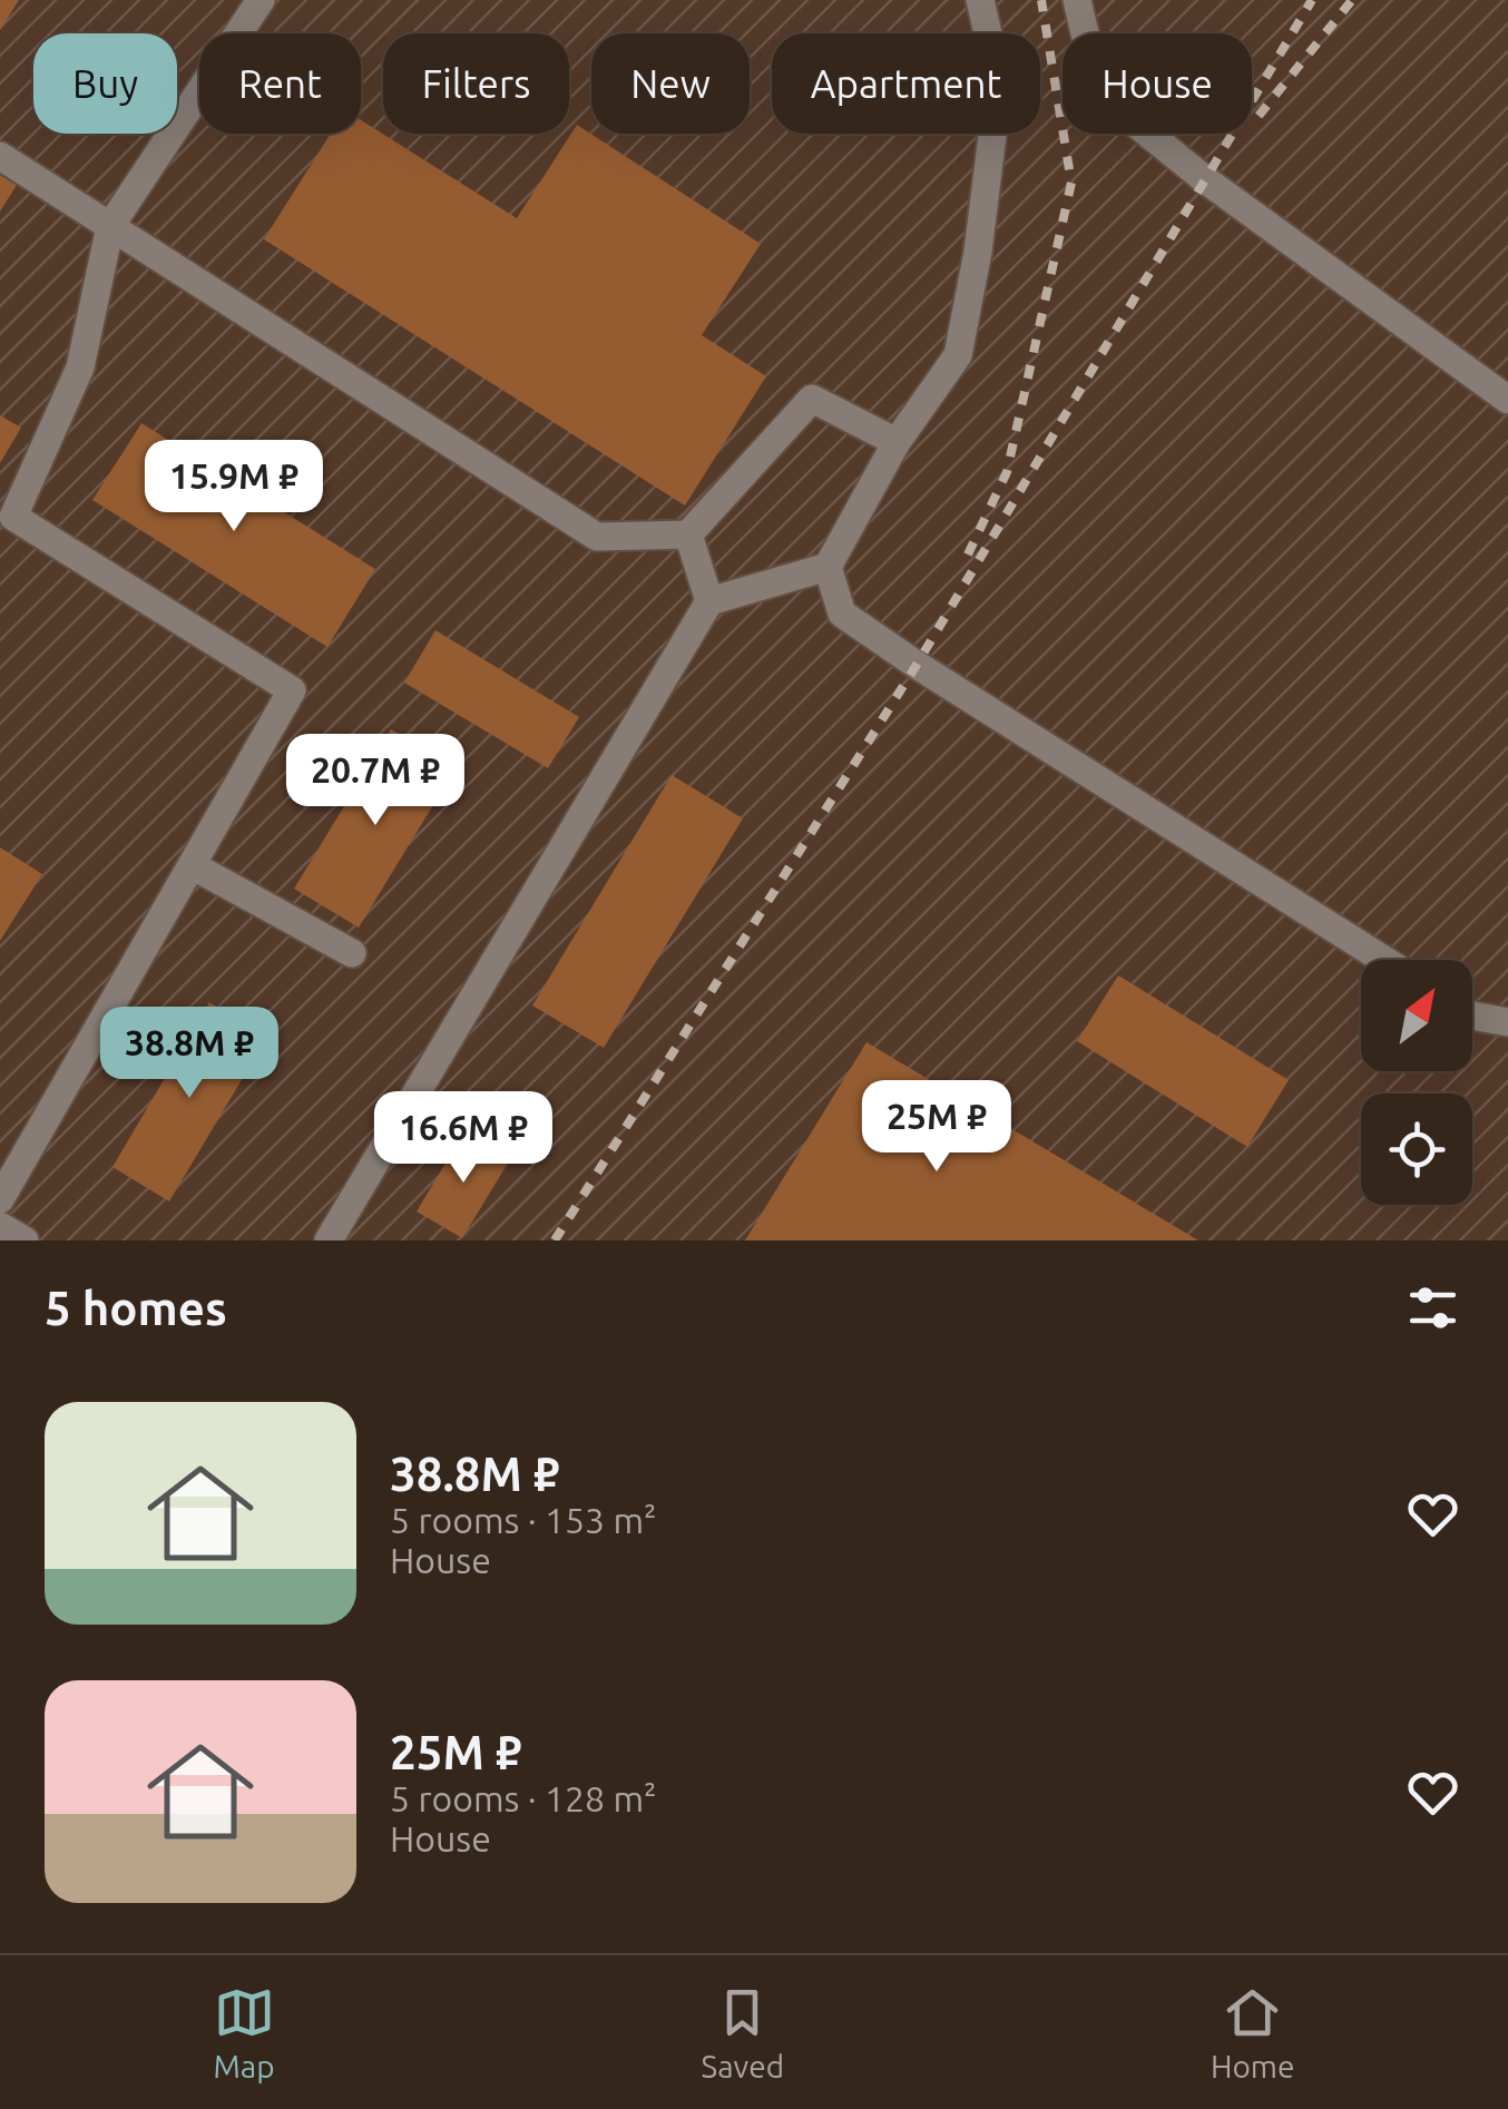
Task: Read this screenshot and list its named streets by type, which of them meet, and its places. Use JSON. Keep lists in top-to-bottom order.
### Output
{
  "north": "top right",
  "page": {
    "chip": [
      "Buy",
      "Rent",
      "Filters",
      "New",
      "Apartment",
      "House"
    ],
    "price": [
      "15.9M ₽",
      "20.7M ₽",
      "38.8M ₽",
      "25M ₽",
      "16.6M ₽"
    ],
    "heading": "5 homes",
    "list": [
      {
        "name": "38.8M ₽",
        "note": "5 rooms · 153 m² · House"
      },
      {
        "name": "25M ₽",
        "note": "5 rooms · 128 m² · House"
      }
    ],
    "tabs": ["Map", "Saved", "Home"]
  }
}
